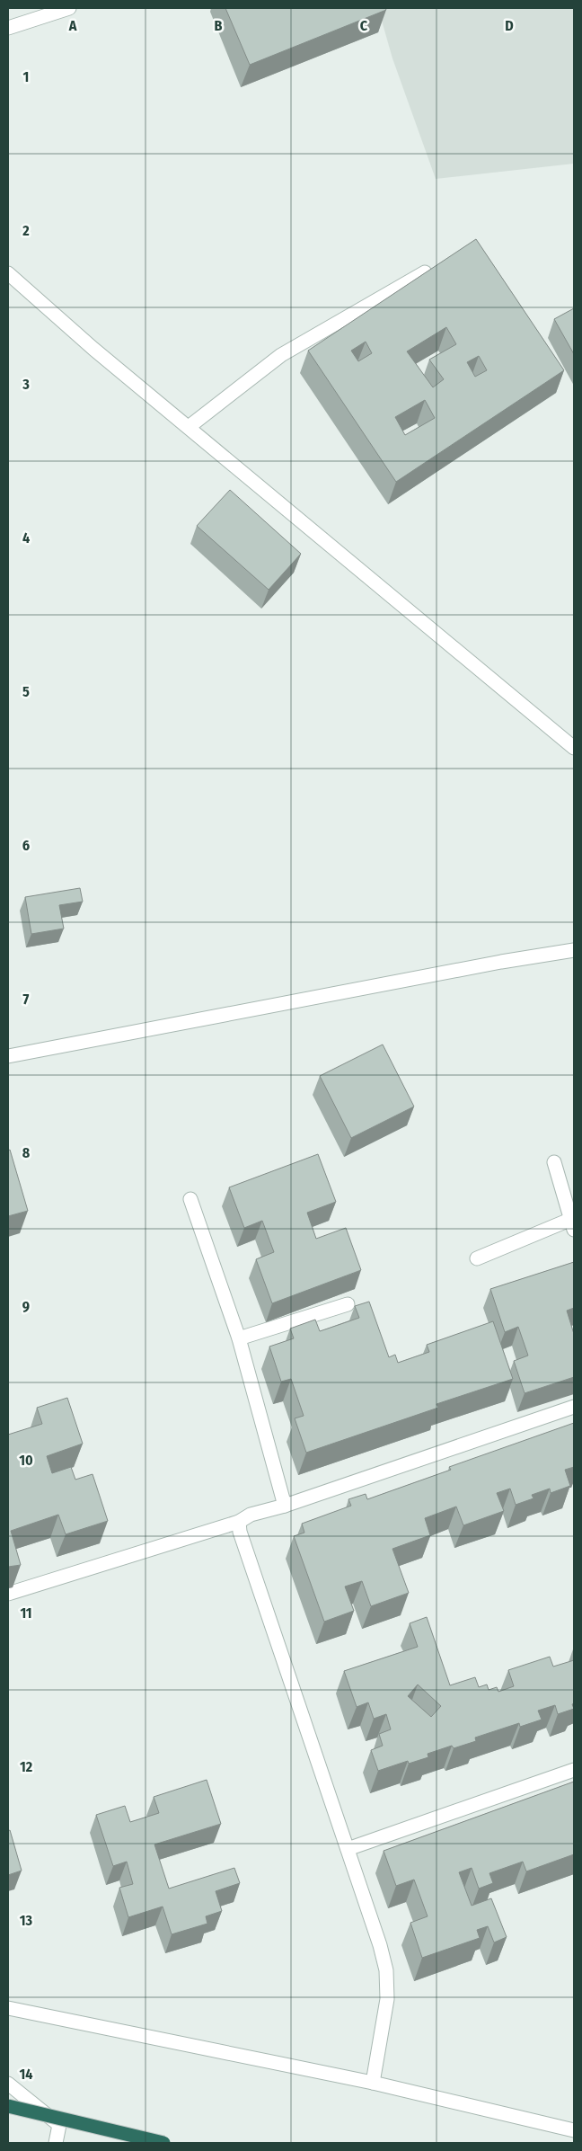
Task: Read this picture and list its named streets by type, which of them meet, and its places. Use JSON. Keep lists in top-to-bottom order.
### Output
{
  "grid": {
    "columns": [
      "A",
      "B",
      "C",
      "D"
    ],
    "rows": [
      "1",
      "2",
      "3",
      "4",
      "5",
      "6",
      "7",
      "8",
      "9",
      "10",
      "11",
      "12",
      "13",
      "14"
    ]
  }
}
